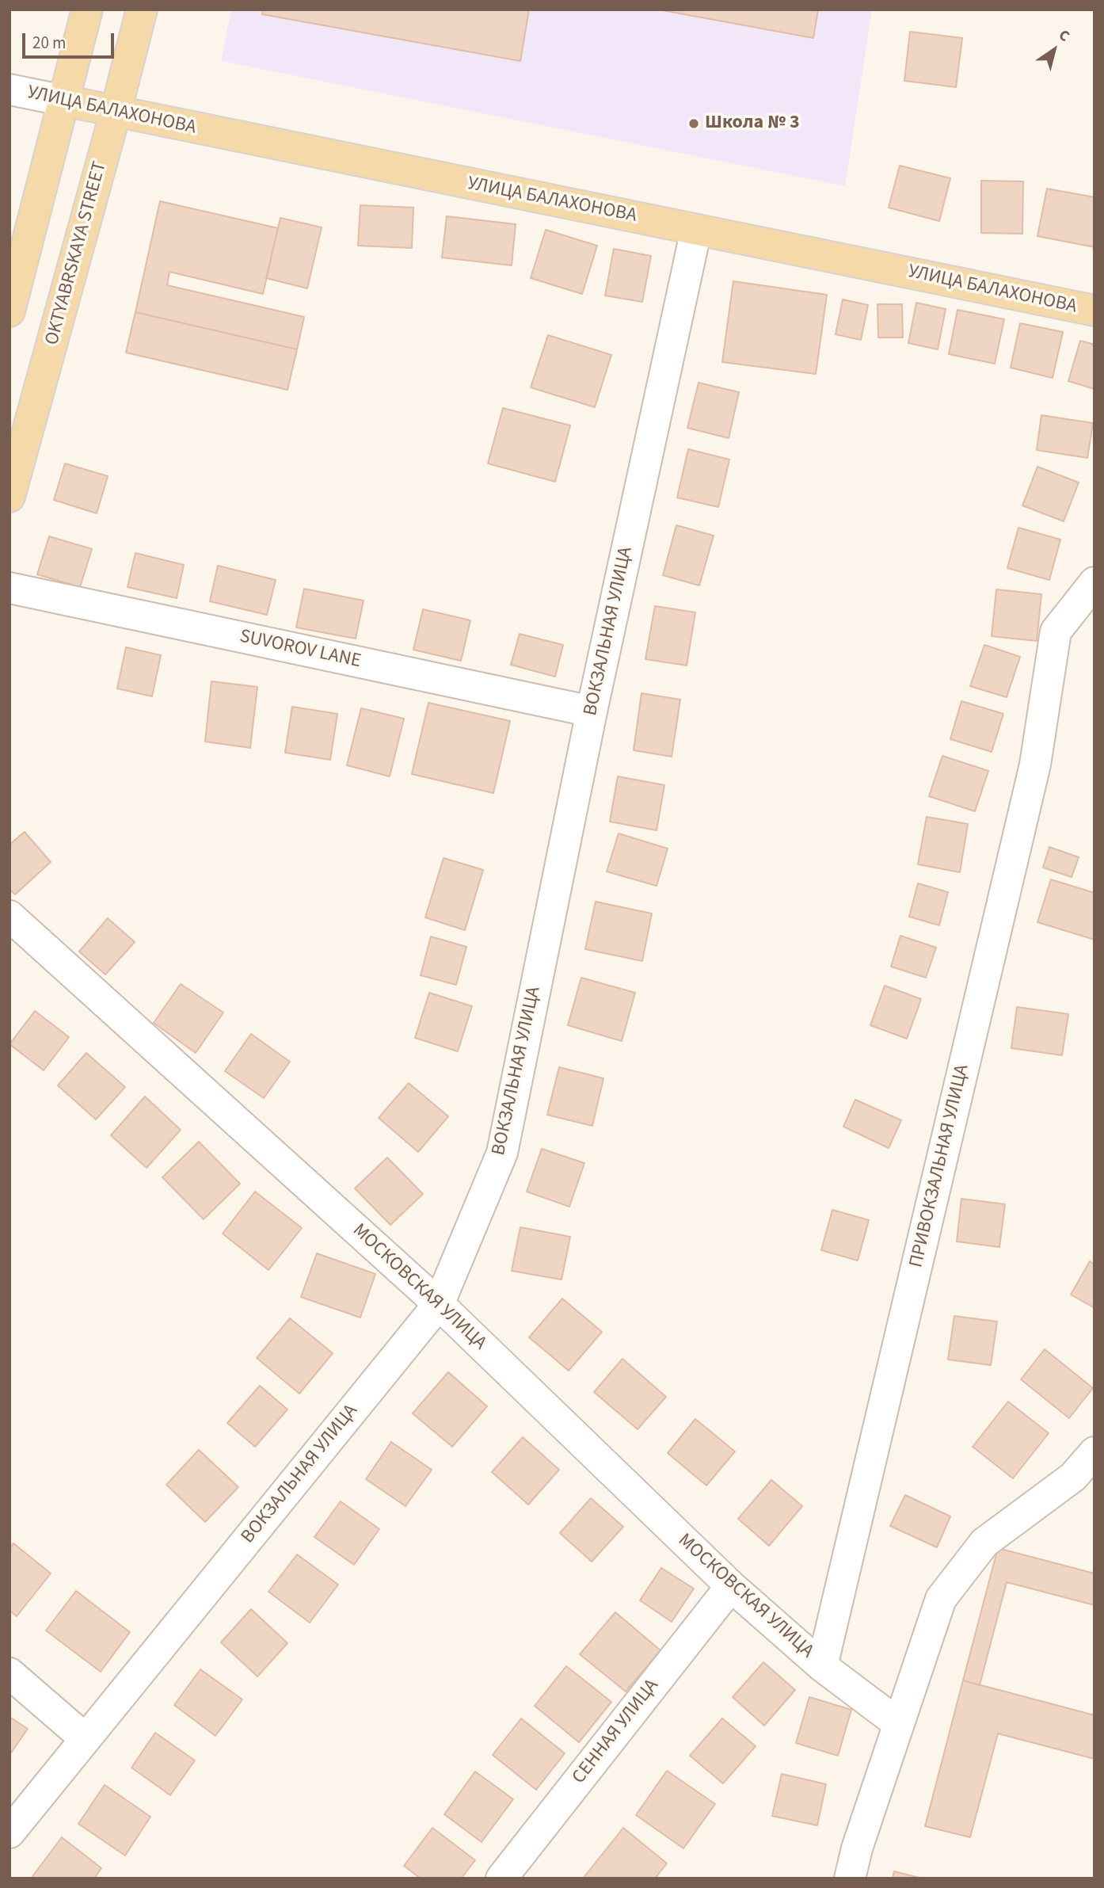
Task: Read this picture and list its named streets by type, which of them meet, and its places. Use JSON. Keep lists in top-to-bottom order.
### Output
{
  "streets": {
    "main road": ["УЛИЦА БАЛАХОНОВА", "OKTYABRSKAYA STREET"],
    "street": [
      "ВОКЗАЛЬНАЯ УЛИЦА",
      "SUVOROV LANE",
      "ПРИВОКЗАЛЬНАЯ УЛИЦА",
      "МОСКОВСКАЯ УЛИЦА",
      "СЕННАЯ УЛИЦА"
    ]
  },
  "crossings": [
    ["УЛИЦА БАЛАХОНОВА", "OKTYABRSKAYA STREET"],
    ["УЛИЦА БАЛАХОНОВА", "ВОКЗАЛЬНАЯ УЛИЦА"],
    ["ВОКЗАЛЬНАЯ УЛИЦА", "SUVOROV LANE"],
    ["ВОКЗАЛЬНАЯ УЛИЦА", "МОСКОВСКАЯ УЛИЦА"],
    ["ПРИВОКЗАЛЬНАЯ УЛИЦА", "МОСКОВСКАЯ УЛИЦА"],
    ["МОСКОВСКАЯ УЛИЦА", "СЕННАЯ УЛИЦА"]
  ],
  "places": ["Школа № 3"],
  "scale_bar": "20 m",
  "north": "top right"
}
